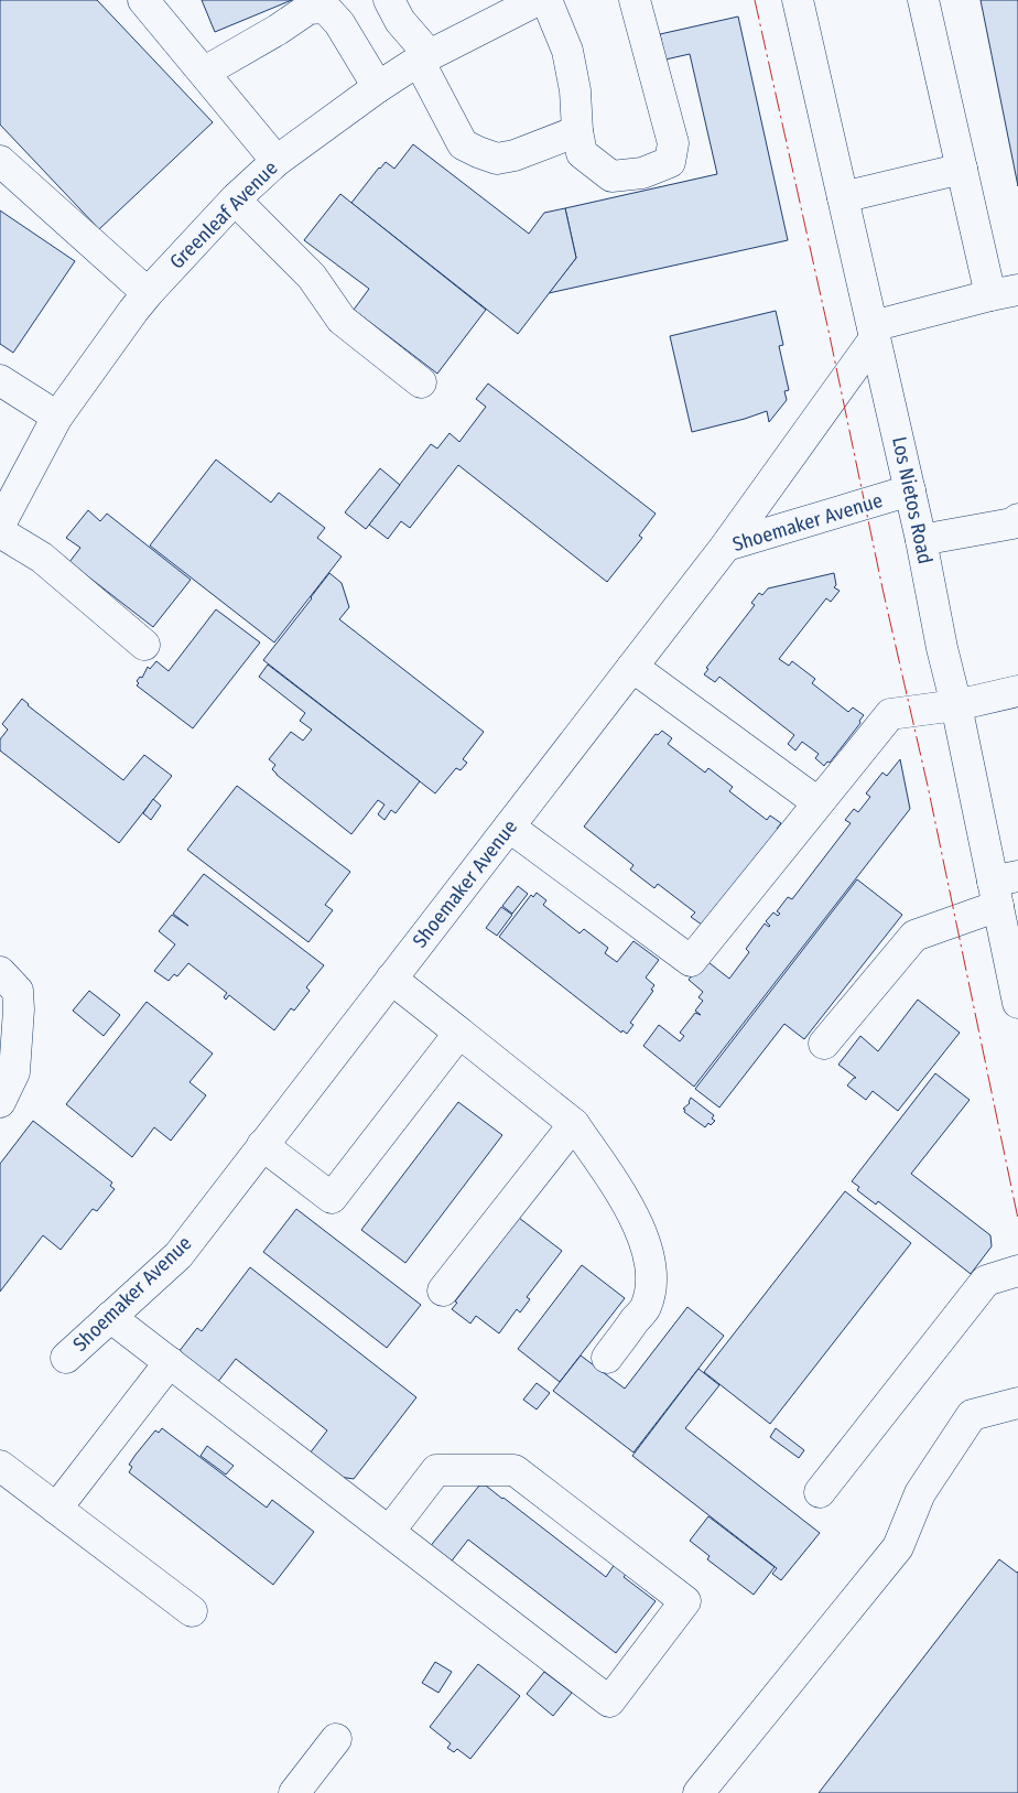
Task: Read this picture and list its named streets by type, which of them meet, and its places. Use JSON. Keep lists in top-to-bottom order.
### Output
{
  "streets": {
    "main road": ["Greenleaf Avenue", "Los Nietos Road", "Shoemaker Avenue"]
  },
  "crossings": [
    ["Los Nietos Road", "Shoemaker Avenue"]
  ]
}
